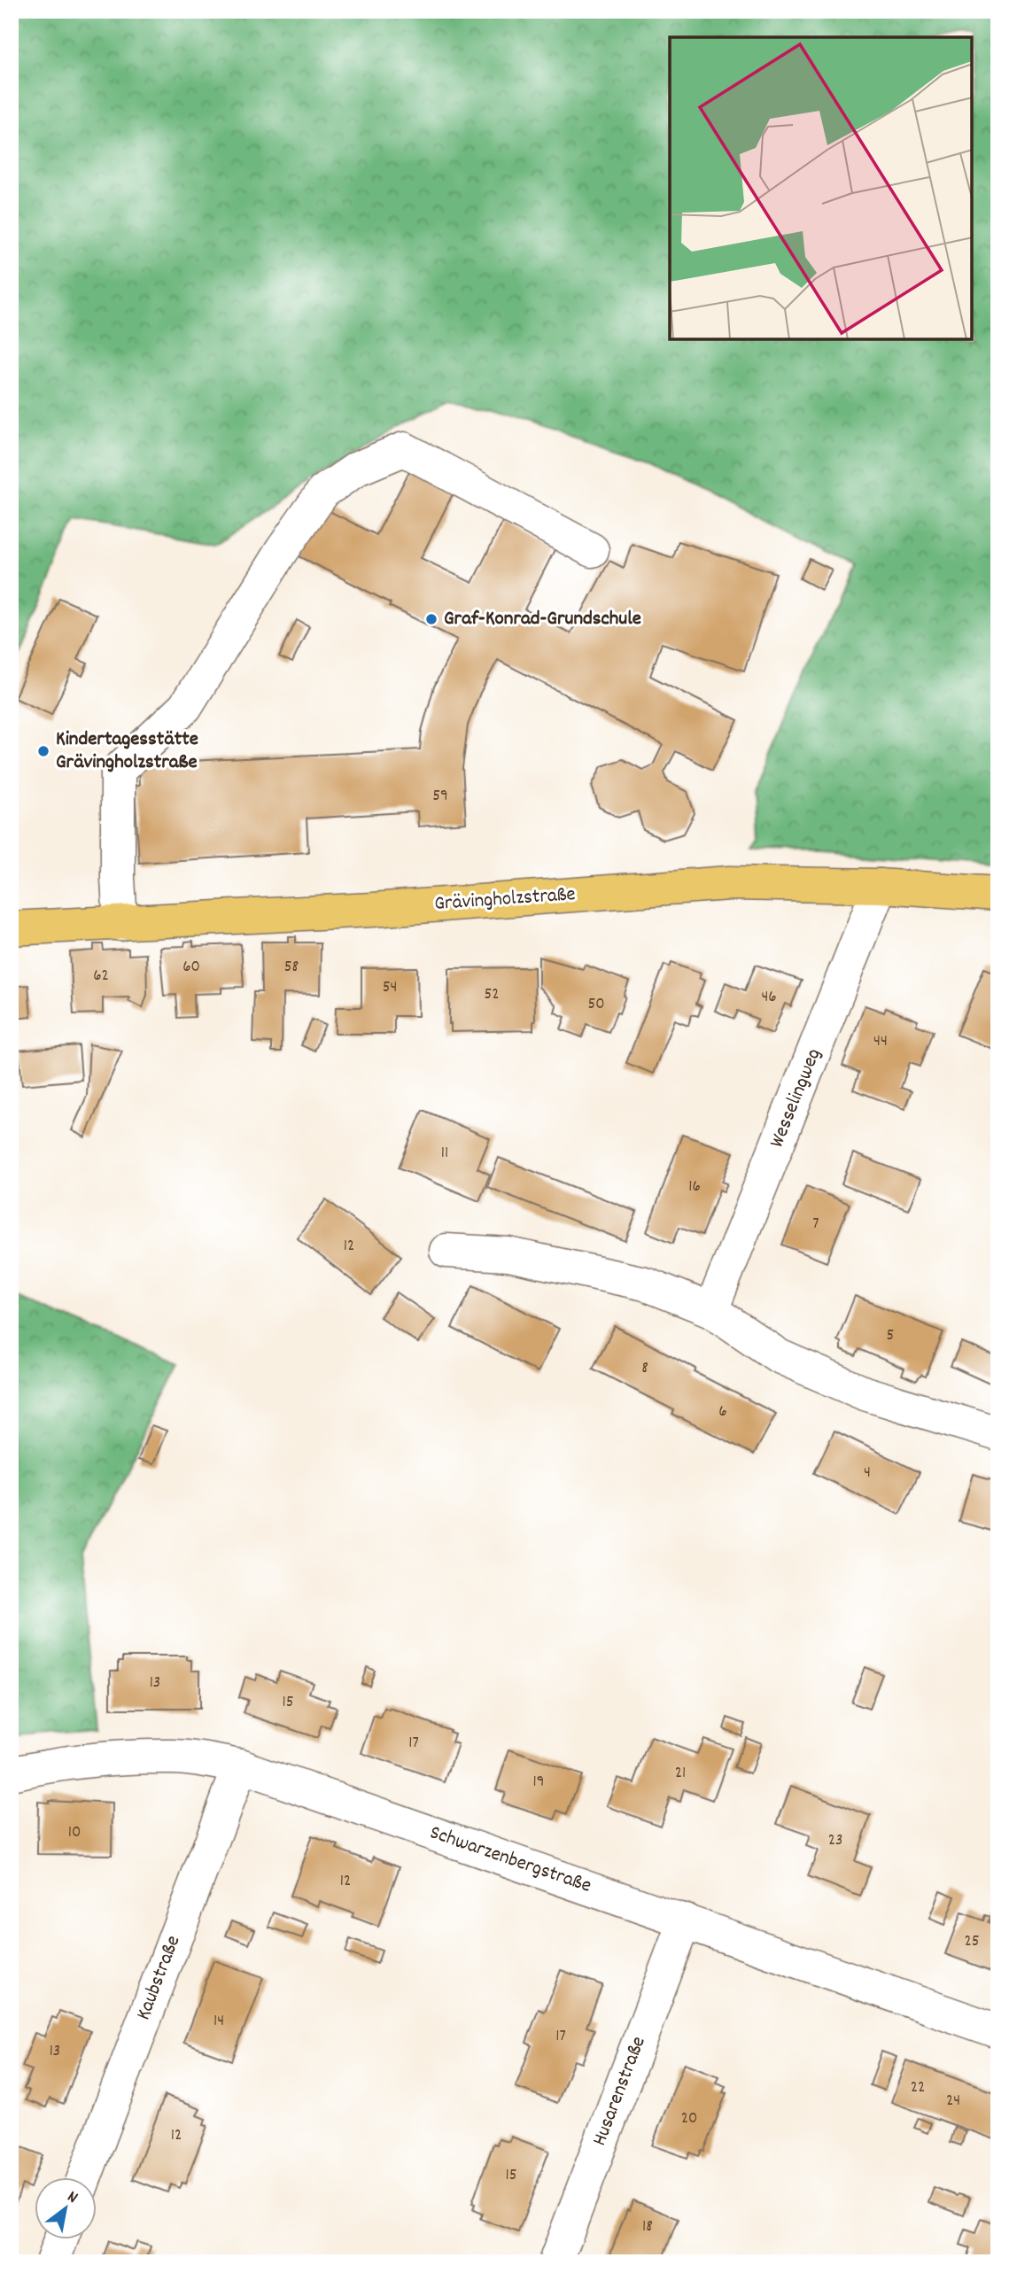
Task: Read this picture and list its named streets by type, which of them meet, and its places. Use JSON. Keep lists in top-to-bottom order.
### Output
{
  "streets": {
    "main road": ["Grävingholzstraße"],
    "street": [
      "Wesselingweg",
      "Schwarzenbergstraße",
      "Kaubstraße",
      "Husarenstraße"
    ]
  },
  "crossings": [
    ["Grävingholzstraße", "Wesselingweg"],
    ["Schwarzenbergstraße", "Kaubstraße"],
    ["Schwarzenbergstraße", "Husarenstraße"]
  ],
  "places": ["Graf-Konrad-Grundschule", "Kindertagesstätte Grävingholzstraße"],
  "house_numbers": [
    "59",
    "60",
    "58",
    "62",
    "54",
    "52",
    "46",
    "50",
    "44",
    "11",
    "16",
    "7",
    "12",
    "5",
    "8",
    "6",
    "4",
    "13",
    "15",
    "17",
    "21",
    "19",
    "10",
    "23",
    "12",
    "25",
    "14",
    "17",
    "13",
    "22",
    "24",
    "20",
    "12",
    "15",
    "18"
  ],
  "north": "top right"
}
